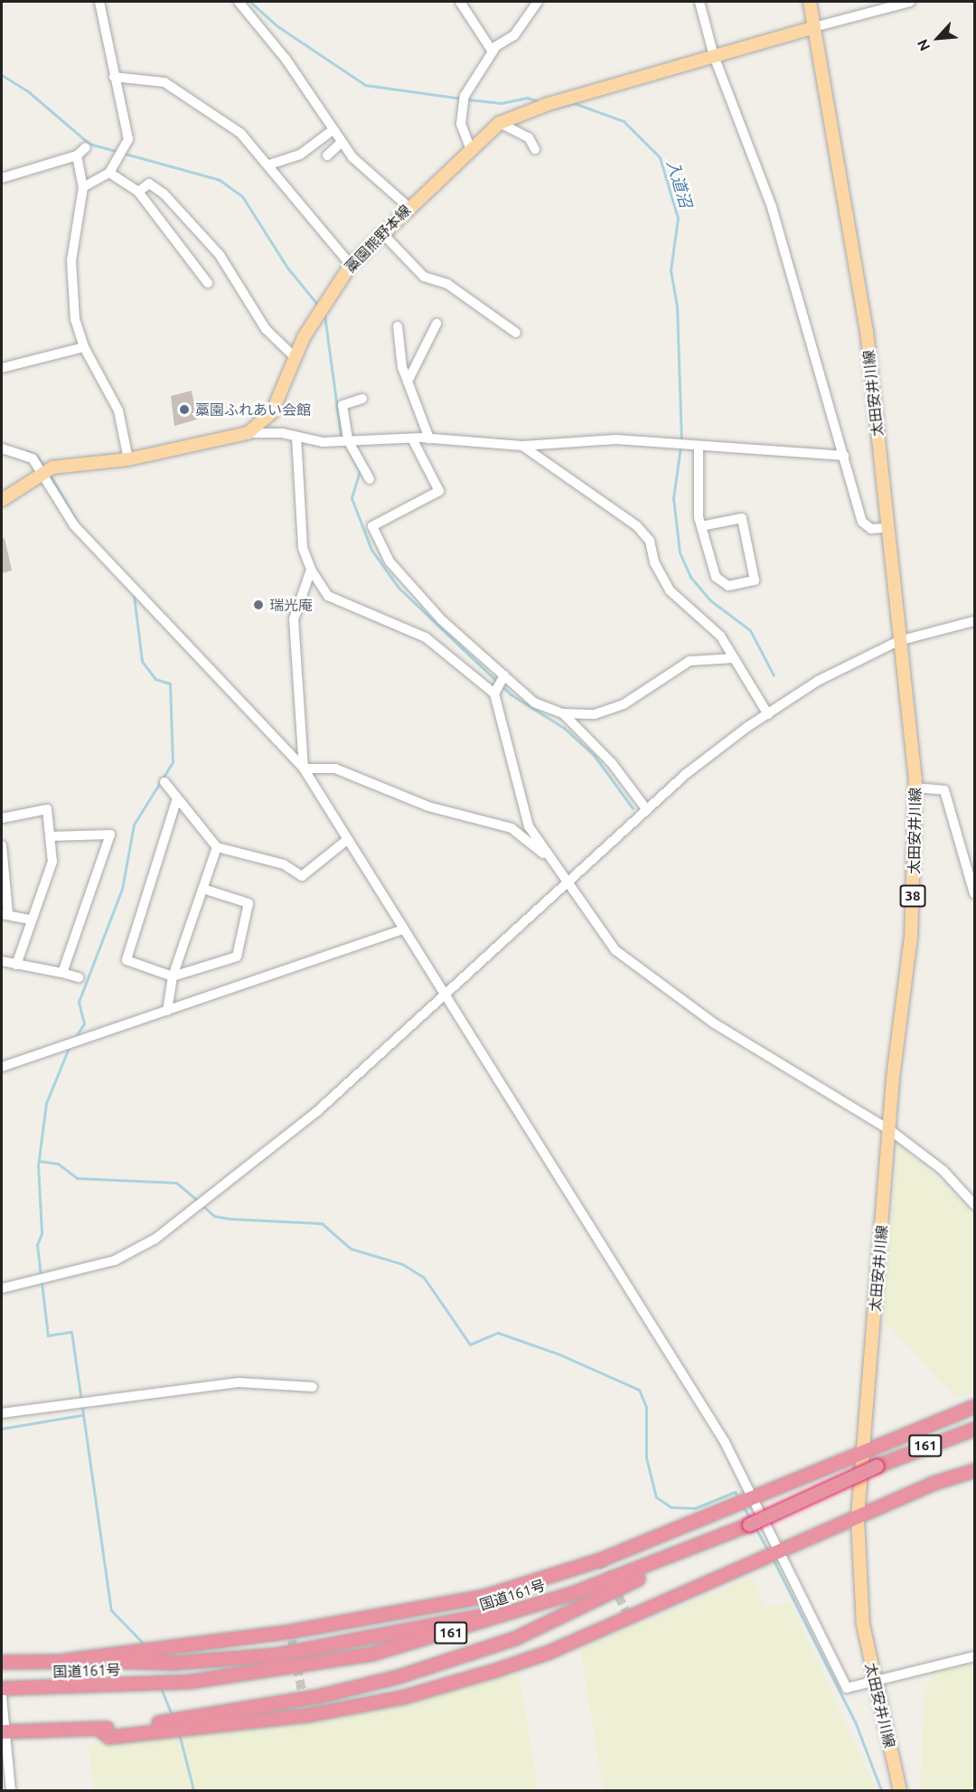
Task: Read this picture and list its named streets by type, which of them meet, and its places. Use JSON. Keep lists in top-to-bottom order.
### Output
{
  "streets": {
    "highway": ["161", "国道161号"],
    "main road": ["藁園熊野本線", "太田安井川線", "38"]
  },
  "crossings": [
    ["藁園熊野本線", "太田安井川線"]
  ],
  "water": ["入道沼"],
  "places": ["藁園ふれあい会館", "瑞光庵"],
  "north": "bottom left"
}
